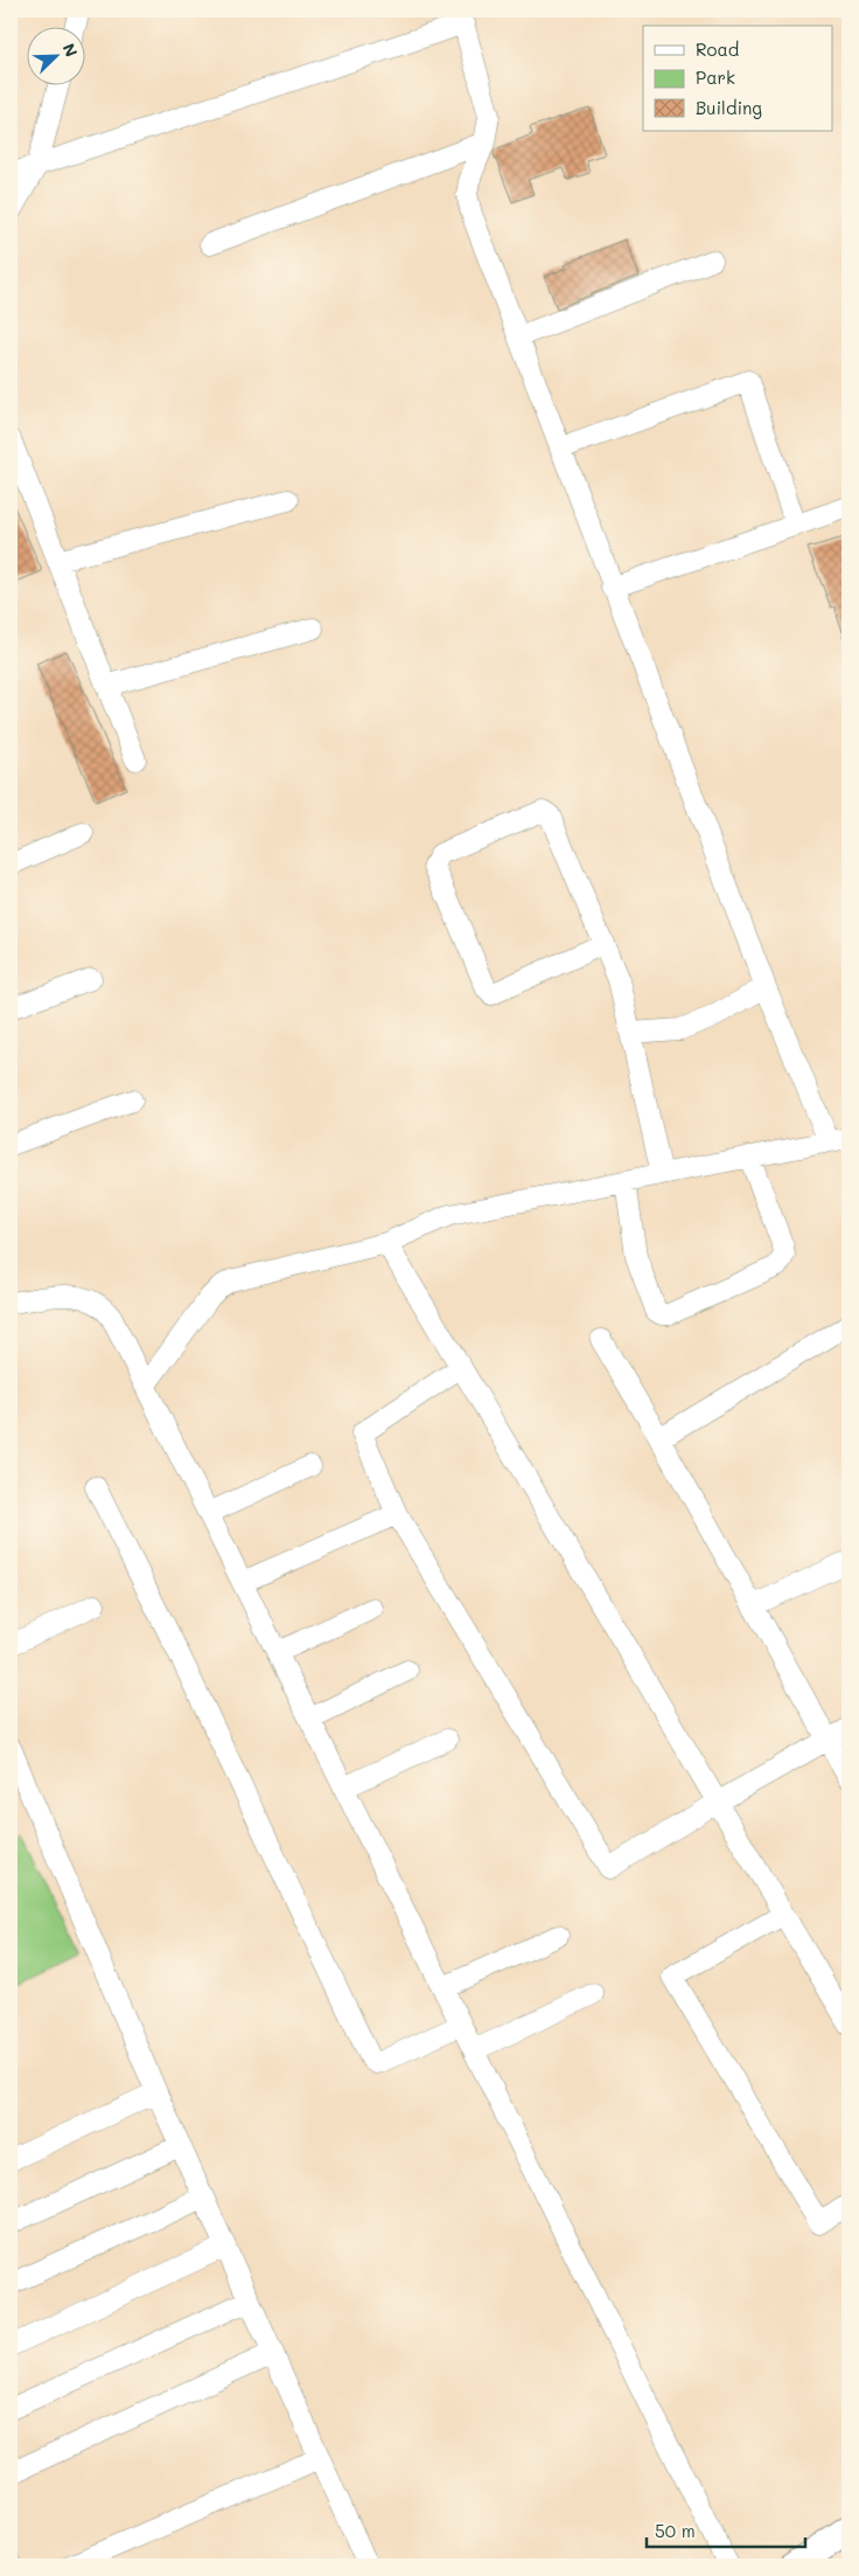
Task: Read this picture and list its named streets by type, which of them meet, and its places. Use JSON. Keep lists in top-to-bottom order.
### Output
{
  "legend": ["Road", "Park", "Building"],
  "scale_bar": "50 m",
  "north": "top right"
}
